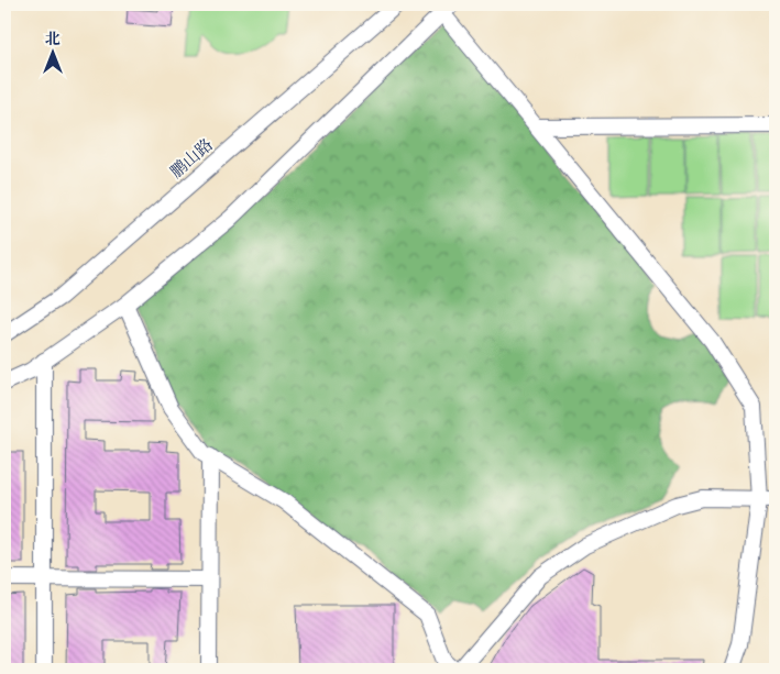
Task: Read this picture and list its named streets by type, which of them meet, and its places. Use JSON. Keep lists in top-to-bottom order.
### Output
{
  "streets": {
    "street": ["鹏山路"]
  },
  "north": "top"
}
